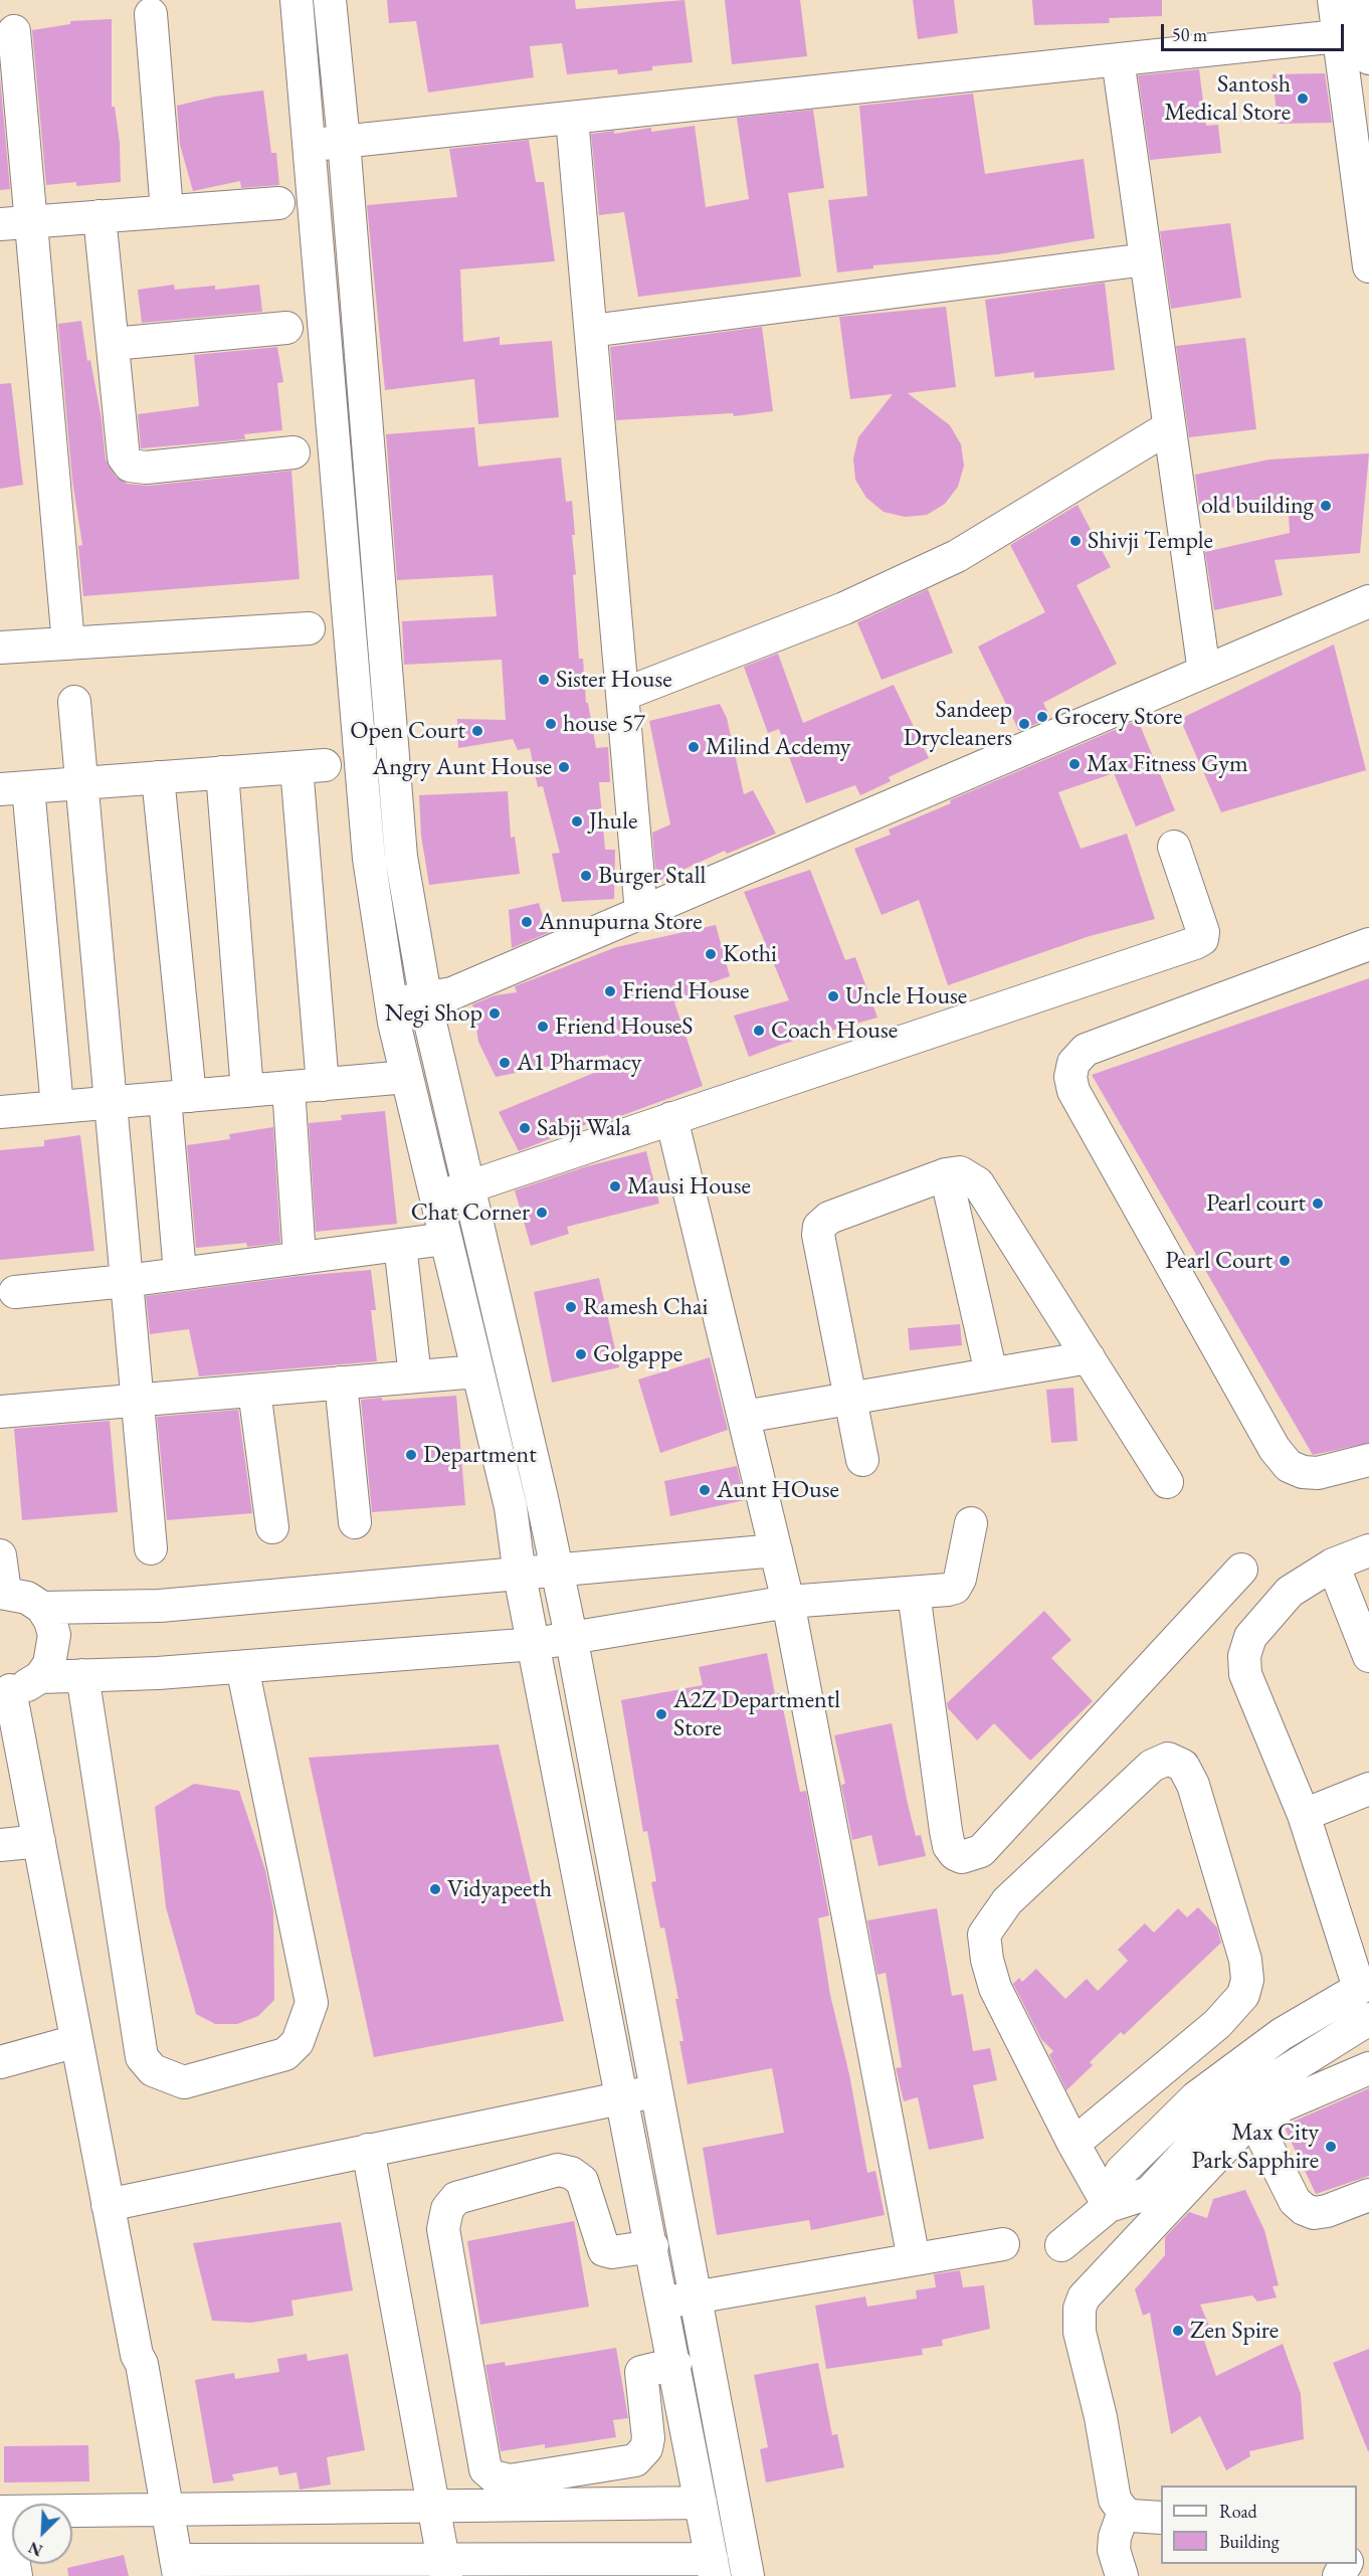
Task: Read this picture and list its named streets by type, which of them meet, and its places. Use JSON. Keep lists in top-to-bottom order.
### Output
{
  "places": [
    "Santosh Medical Store",
    "old building",
    "Shivji Temple",
    "Sister House",
    "Grocery Store",
    "house 57",
    "Sandeep Drycleaners",
    "Open Court",
    "Milind Acdemy",
    "Max Fitness Gym",
    "Angry Aunt House",
    "Jhule",
    "Burger Stall",
    "Annupurna Store",
    "Kothi",
    "Friend House",
    "Uncle House",
    "Negi Shop",
    "Friend HouseS",
    "Coach House",
    "A1 Pharmacy",
    "Sabji Wala",
    "Mausi House",
    "Pearl court",
    "Chat Corner",
    "Pearl Court",
    "Ramesh Chai",
    "Golgappe",
    "Department",
    "Aunt HOuse",
    "A2Z Departmentl Store",
    "Vidyapeeth",
    "Max City Park Sapphire",
    "Zen Spire"
  ],
  "legend": ["Road", "Building"],
  "scale_bar": "50 m",
  "north": "bottom left"
}
